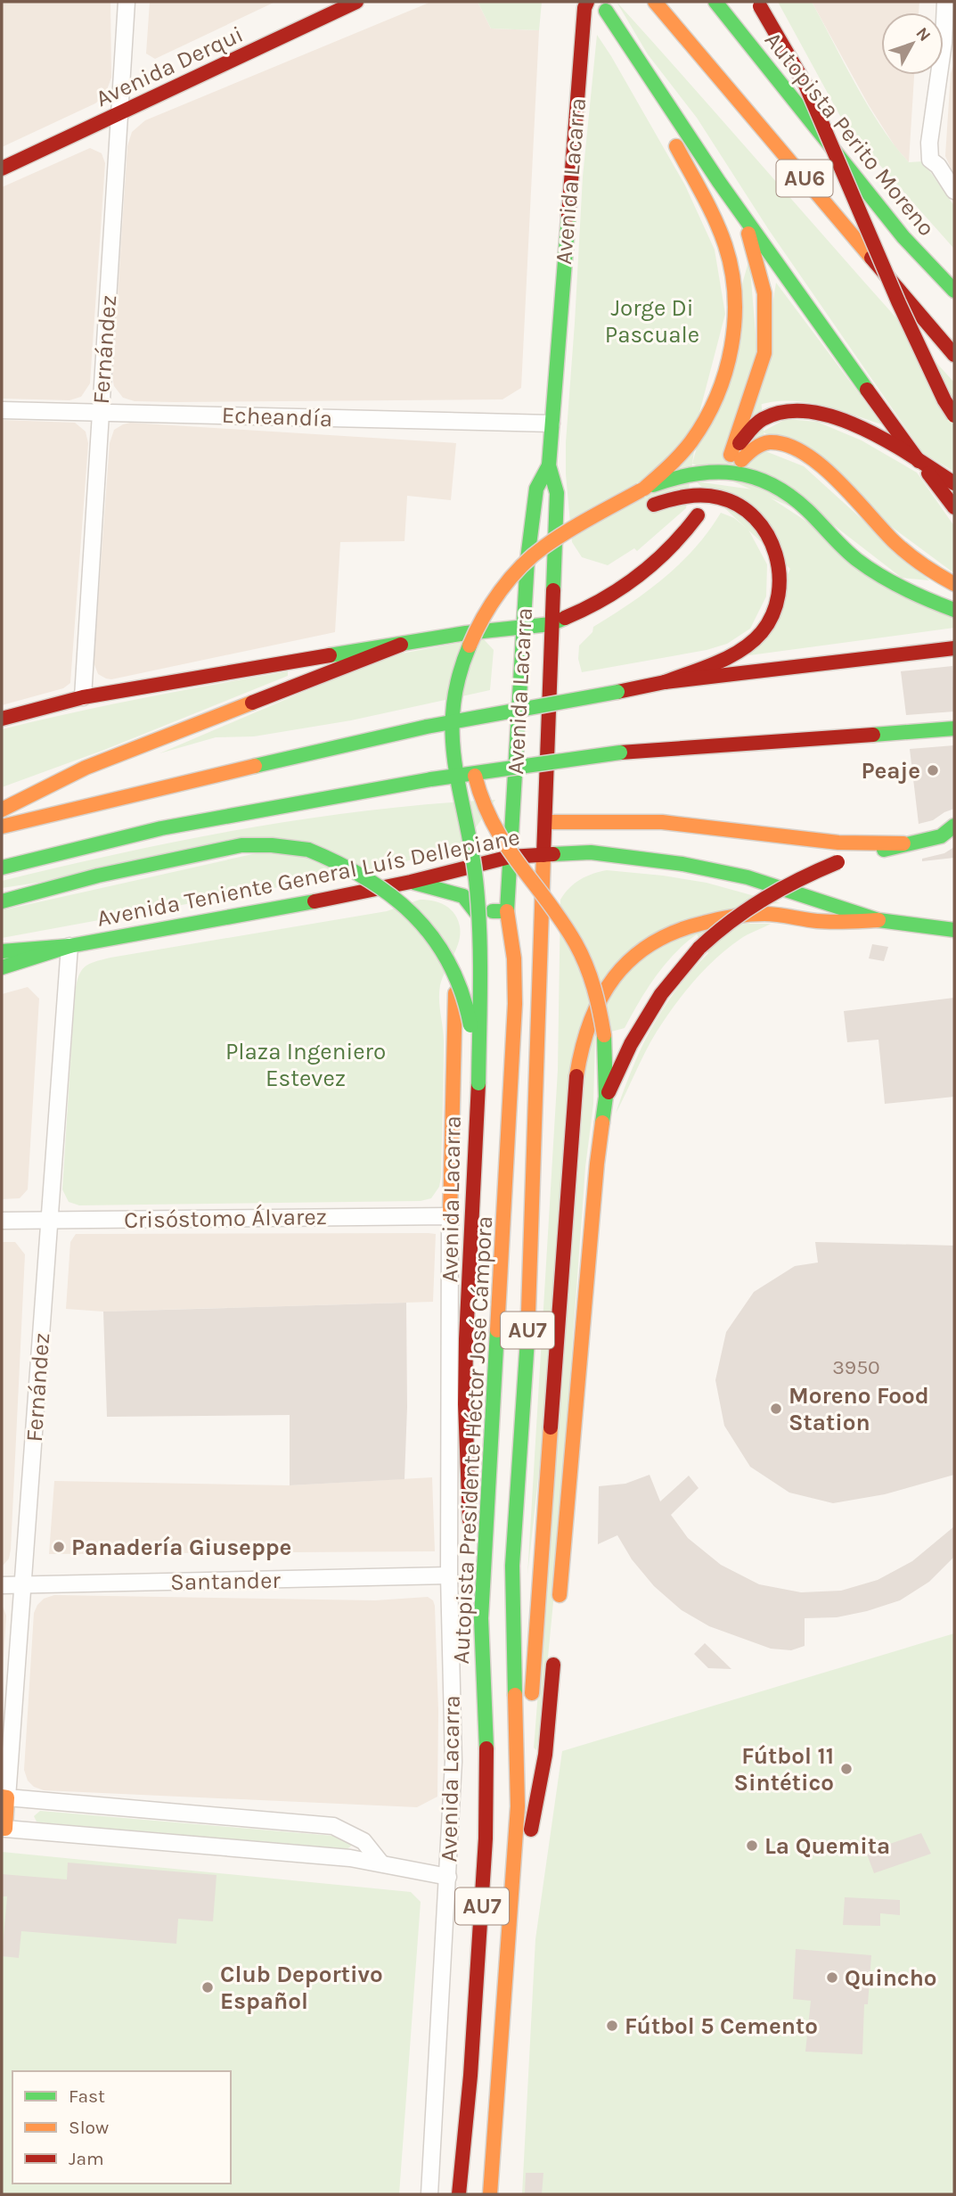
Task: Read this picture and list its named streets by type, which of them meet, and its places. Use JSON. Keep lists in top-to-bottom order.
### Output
{
  "streets": {
    "main road": [
      "Avenida Derqui",
      "Autopista Perito Moreno",
      "AU6",
      "Avenida Lacarra",
      "Fernández",
      "Avenida Teniente General Luís Dellepiane",
      "AU7",
      "Autopista Presidente Héctor José Cámpora"
    ],
    "street": ["Echeandía", "Crisóstomo Álvarez", "Santander"]
  },
  "crossings": [
    ["Avenida Derqui", "Fernández"],
    ["Avenida Lacarra", "Echeandía"],
    ["Avenida Lacarra", "Avenida Teniente General Luís Dellepiane"],
    ["Avenida Lacarra", "Crisóstomo Álvarez"],
    ["Avenida Lacarra", "Autopista Presidente Héctor José Cámpora"],
    ["Avenida Lacarra", "Santander"],
    ["Fernández", "Echeandía"],
    ["Fernández", "Avenida Teniente General Luís Dellepiane"],
    ["Fernández", "Crisóstomo Álvarez"],
    ["Fernández", "Santander"],
    ["Avenida Teniente General Luís Dellepiane", "Autopista Presidente Héctor José Cámpora"]
  ],
  "parks": ["Jorge Di Pascuale", "Plaza Ingeniero Estevez"],
  "places": [
    "Peaje",
    "Moreno Food Station",
    "Panadería Giuseppe",
    "Fútbol 11 Sintético",
    "La Quemita",
    "Quincho",
    "Club Deportivo Español",
    "Fútbol 5 Cemento"
  ],
  "house_numbers": ["3950"],
  "legend": ["Fast", "Slow", "Jam"],
  "north": "top right"
}
